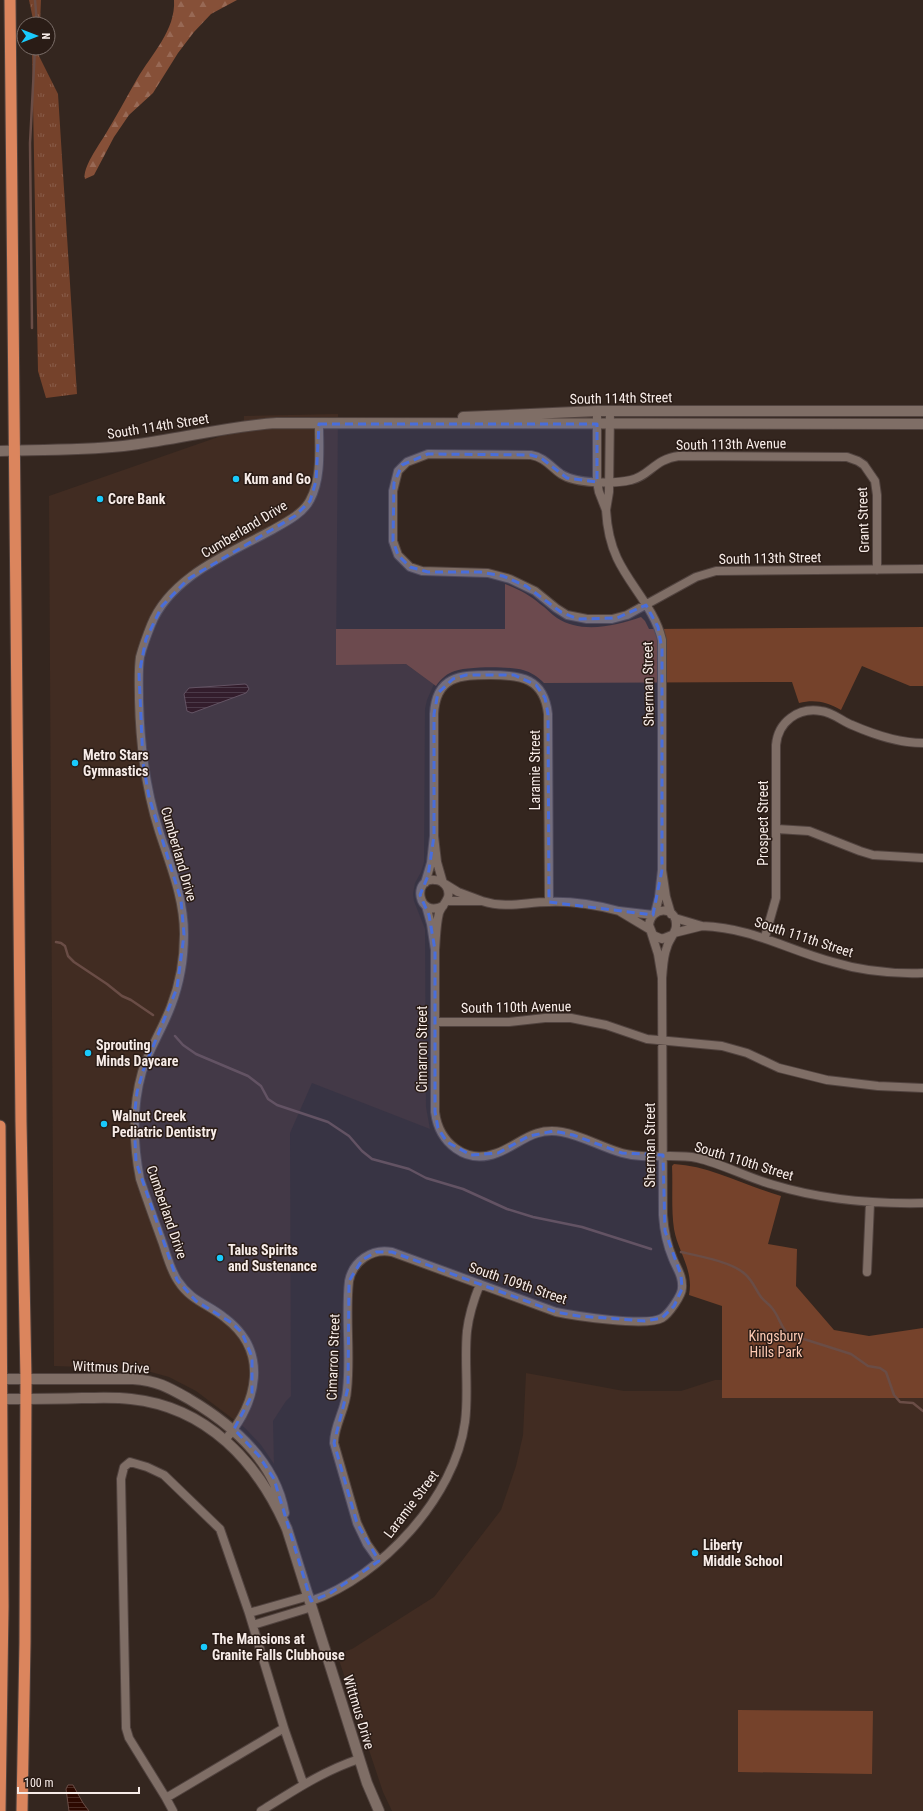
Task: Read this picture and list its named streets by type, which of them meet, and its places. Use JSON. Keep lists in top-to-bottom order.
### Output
{
  "streets": {
    "street": [
      "South 114th Street",
      "South 113th Avenue",
      "Grant Street",
      "Cumberland Drive",
      "South 113th Street",
      "Sherman Street",
      "Laramie Street",
      "Prospect Street",
      "South 111th Street",
      "South 110th Avenue",
      "Cimarron Street",
      "South 110th Street",
      "South 109th Street",
      "Wittmus Drive"
    ]
  },
  "crossings": [
    ["South 114th Street", "Cumberland Drive"],
    ["South 114th Street", "Sherman Street"],
    ["South 113th Avenue", "Grant Street"],
    ["South 113th Avenue", "South 113th Street"],
    ["South 113th Avenue", "Sherman Street"],
    ["Grant Street", "South 113th Street"],
    ["Cumberland Drive", "Wittmus Drive"],
    ["South 113th Street", "Sherman Street"],
    ["Sherman Street", "South 111th Street"],
    ["Sherman Street", "South 110th Avenue"],
    ["Sherman Street", "South 110th Street"],
    ["Sherman Street", "South 109th Street"],
    ["Laramie Street", "Cimarron Street"],
    ["Laramie Street", "South 109th Street"],
    ["Laramie Street", "Wittmus Drive"],
    ["Prospect Street", "South 111th Street"],
    ["South 110th Avenue", "Cimarron Street"],
    ["Cimarron Street", "South 110th Street"],
    ["Cimarron Street", "South 109th Street"]
  ],
  "parks": ["Kingsbury Hills Park"],
  "places": [
    "Kum and Go",
    "Core Bank",
    "Metro Stars Gymnastics",
    "Sprouting Minds Daycare",
    "Walnut Creek Pediatric Dentistry",
    "Talus Spirits and Sustenance",
    "Liberty Middle School",
    "The Mansions at Granite Falls Clubhouse"
  ],
  "scale_bar": "100 m",
  "north": "right"
}
